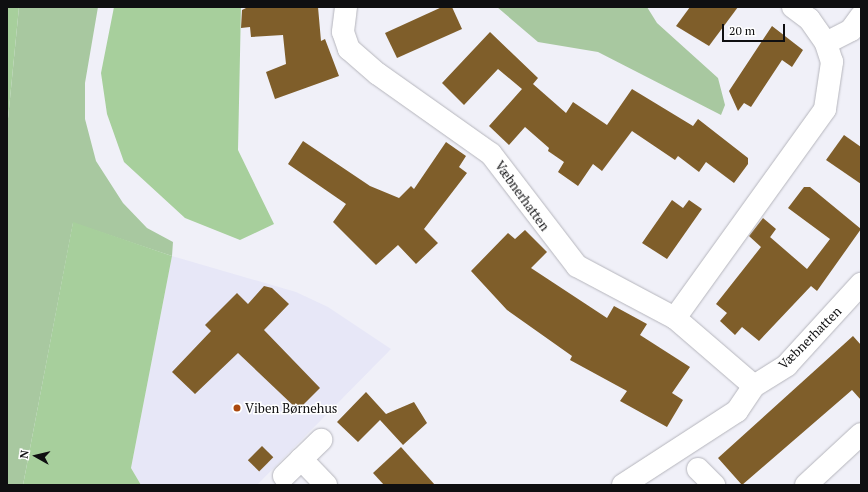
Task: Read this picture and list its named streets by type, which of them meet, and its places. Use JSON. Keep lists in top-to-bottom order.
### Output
{
  "streets": {
    "street": ["Væbnerhatten"]
  },
  "places": ["Viben Børnehus"],
  "scale_bar": "20 m",
  "north": "left"
}
